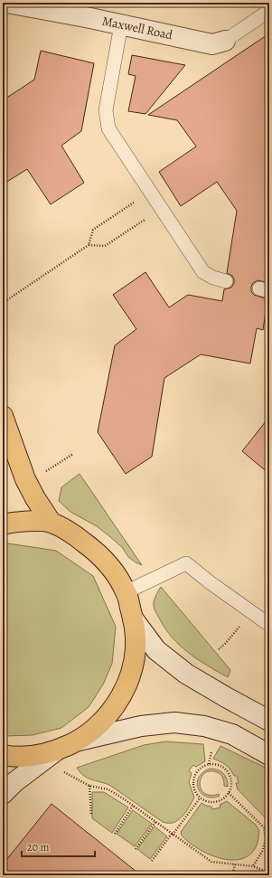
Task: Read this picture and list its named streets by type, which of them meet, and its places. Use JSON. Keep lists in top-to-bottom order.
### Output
{
  "streets": {
    "main road": ["Maxwell Road"]
  },
  "scale_bar": "20 m"
}
